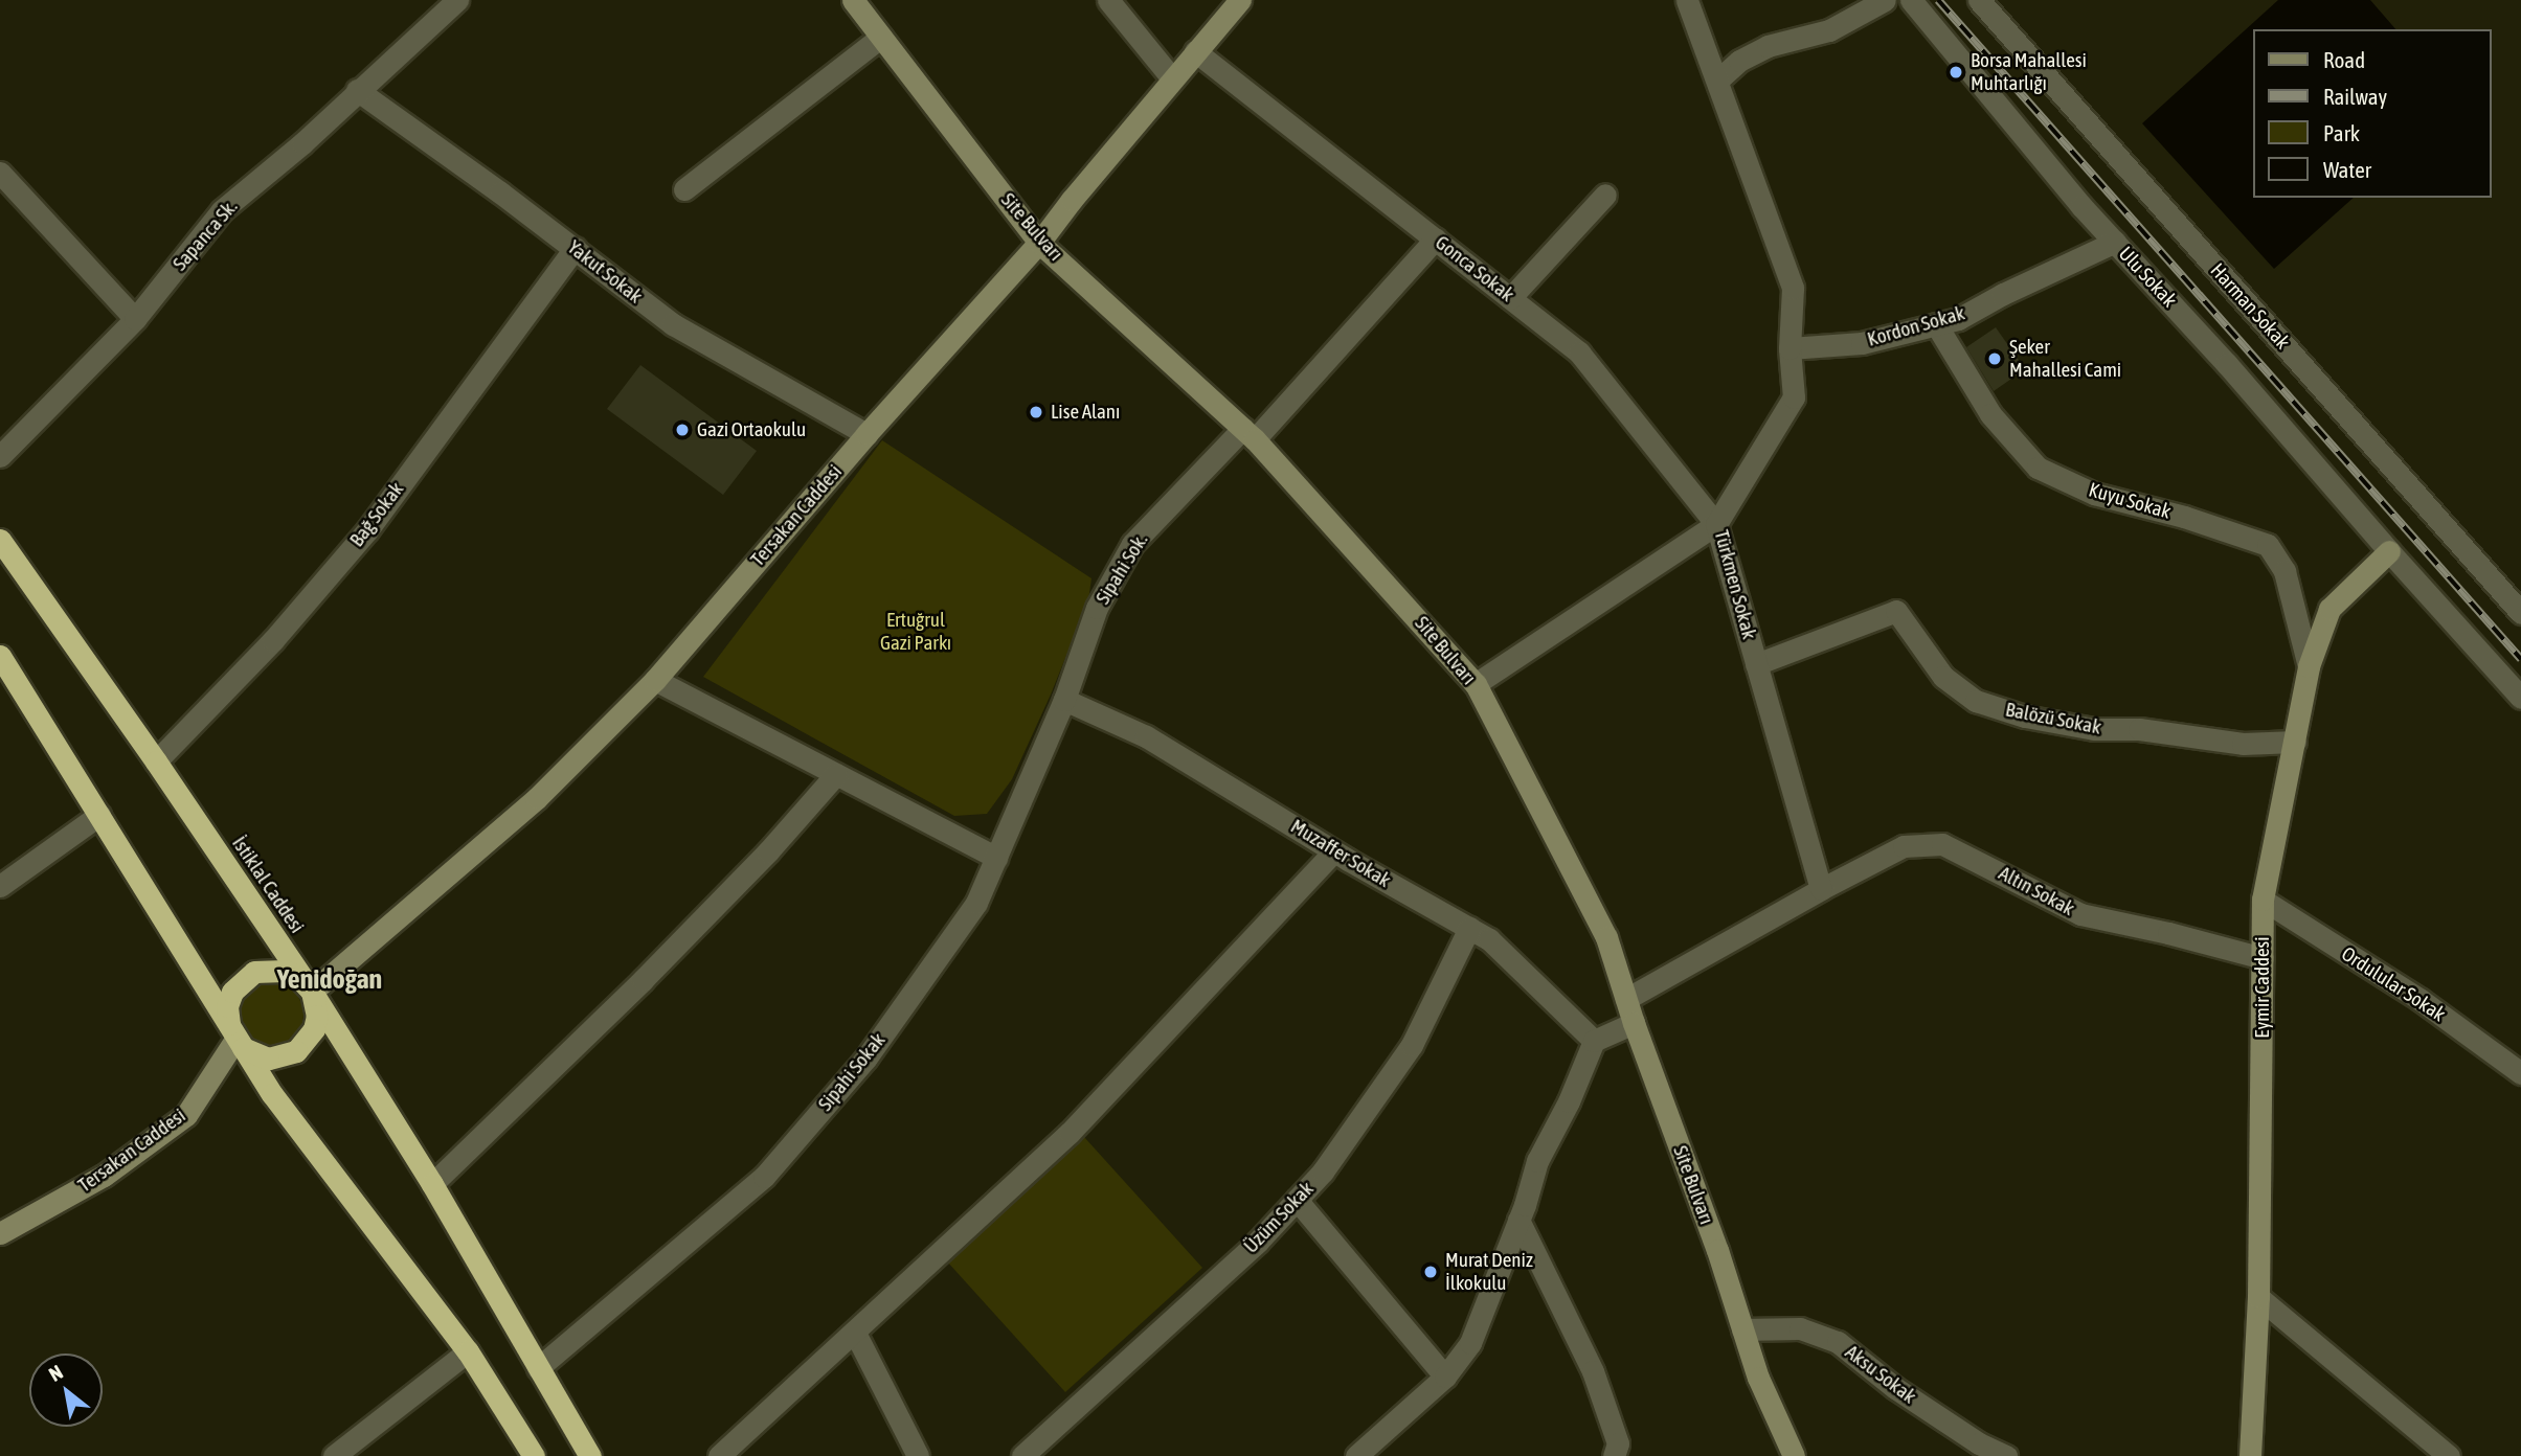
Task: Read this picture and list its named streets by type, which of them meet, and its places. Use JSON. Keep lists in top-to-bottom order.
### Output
{
  "streets": {
    "highway": ["İstiklal Caddesi"],
    "street": [
      "Site Bulvarı",
      "Sapanca Sk.",
      "Gonca Sokak",
      "Yakut Sokak",
      "Ulu Sokak",
      "Harman Sokak",
      "Kordon Sokak",
      "Kuyu Sokak",
      "Bağ Sokak",
      "Tersakan Caddesi",
      "Sipahi Sok.",
      "Türkmen Sokak",
      "Balözü Sokak",
      "Muzaffer Sokak",
      "Altın Sokak",
      "Ordulular Sokak",
      "Eymir Caddesi",
      "Sipahi Sokak",
      "Üzüm Sokak",
      "Aksu Sokak"
    ]
  },
  "crossings": [
    ["Site Bulvarı", "Tersakan Caddesi"],
    ["Site Bulvarı", "Sipahi Sok."],
    ["Site Bulvarı", "Aksu Sokak"],
    ["Sapanca Sk.", "Yakut Sokak"],
    ["Gonca Sokak", "Tersakan Caddesi"],
    ["Gonca Sokak", "Sipahi Sok."],
    ["Gonca Sokak", "Türkmen Sokak"],
    ["Yakut Sokak", "Bağ Sokak"],
    ["Yakut Sokak", "Tersakan Caddesi"],
    ["Ulu Sokak", "Kordon Sokak"],
    ["Ulu Sokak", "Eymir Caddesi"],
    ["Kordon Sokak", "Kuyu Sokak"],
    ["Kordon Sokak", "Türkmen Sokak"],
    ["Kuyu Sokak", "Eymir Caddesi"],
    ["Bağ Sokak", "İstiklal Caddesi"],
    ["Tersakan Caddesi", "İstiklal Caddesi"],
    ["Sipahi Sok.", "Muzaffer Sokak"],
    ["Sipahi Sok.", "Sipahi Sokak"],
    ["Türkmen Sokak", "Balözü Sokak"],
    ["Türkmen Sokak", "Altın Sokak"],
    ["Balözü Sokak", "Eymir Caddesi"],
    ["Muzaffer Sokak", "Sipahi Sokak"],
    ["Muzaffer Sokak", "Üzüm Sokak"],
    ["İstiklal Caddesi", "Sipahi Sokak"],
    ["Altın Sokak", "Eymir Caddesi"],
    ["Ordulular Sokak", "Eymir Caddesi"]
  ],
  "districts": ["Yenidoğan"],
  "parks": ["Ertuğrul Gazi Parkı"],
  "places": [
    "Borsa Mahallesi Muhtarlığı",
    "Şeker Mahallesi Cami",
    "Lise Alanı",
    "Gazi Ortaokulu",
    "Murat Deniz İlkokulu"
  ],
  "legend": [
    "Road",
    "Railway",
    "Park",
    "Water"
  ],
  "north": "top left"
}
